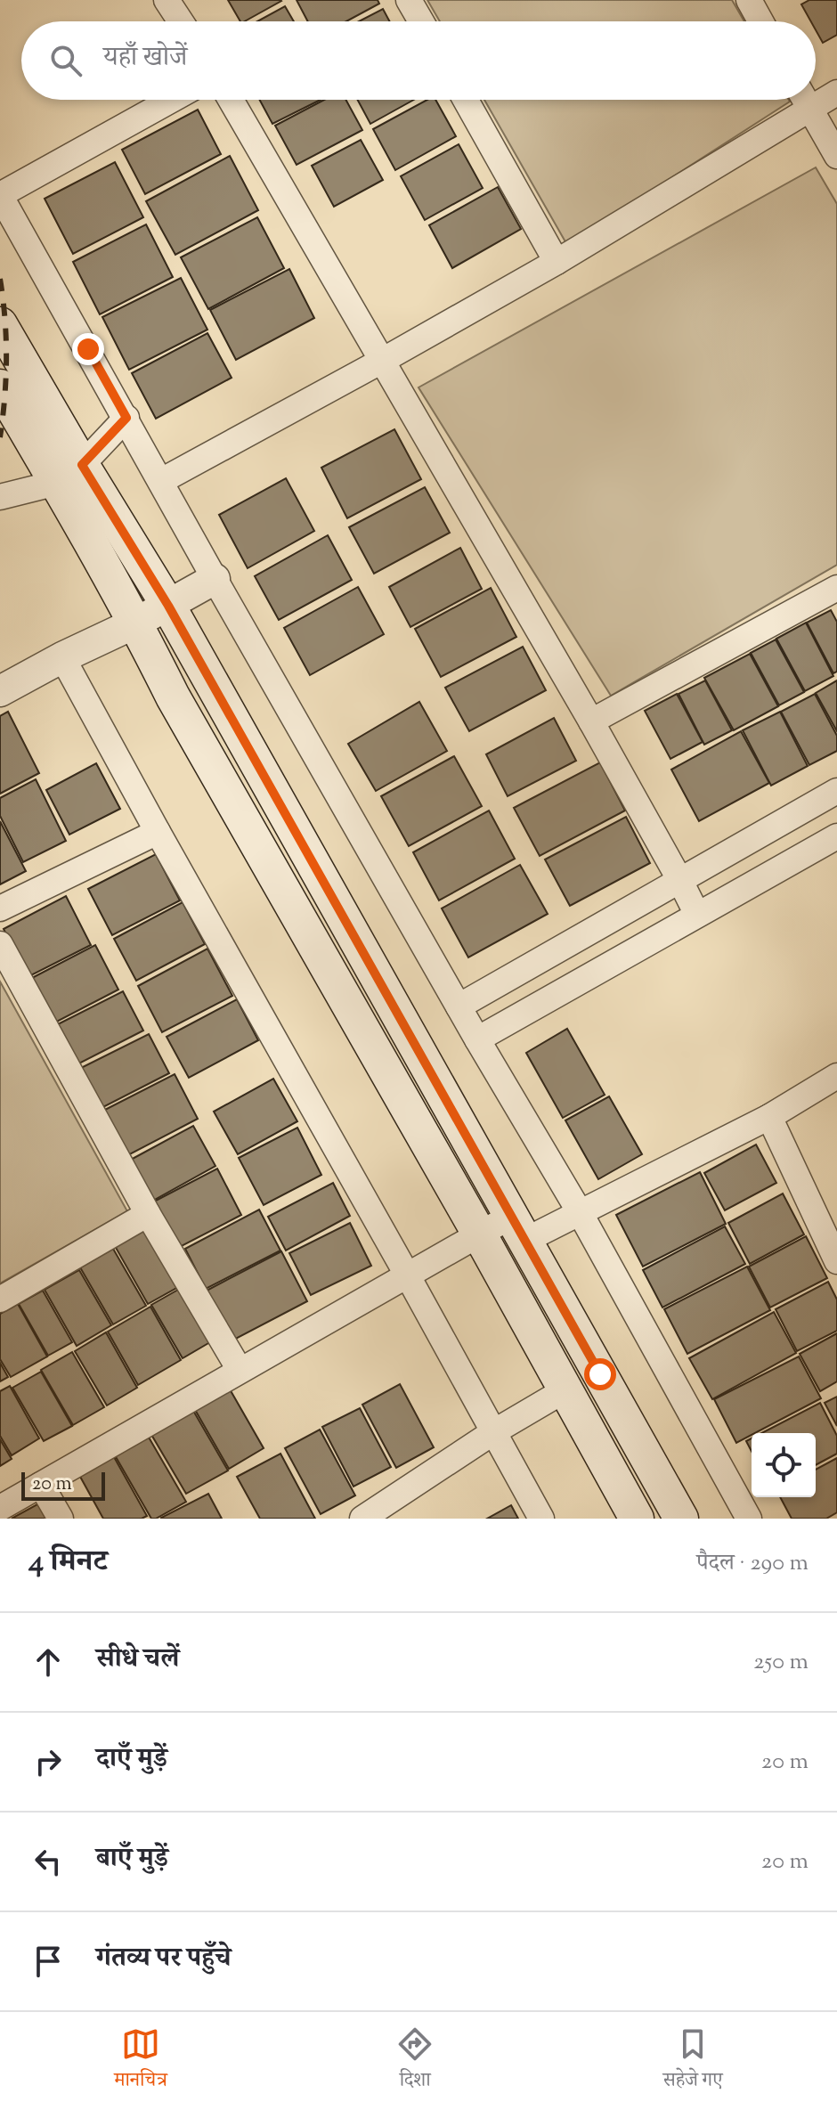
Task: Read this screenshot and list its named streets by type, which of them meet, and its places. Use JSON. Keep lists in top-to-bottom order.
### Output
{
  "scale_bar": "20 m",
  "page": {
    "search": "यहाँ खोजें",
    "scale": "20 m",
    "heading": ["4 मिनट", "पैदल · 290 m"],
    "list": [
      ["सीधे चलें", "250 m"],
      ["दाएँ मुड़ें", "20 m"],
      ["बाएँ मुड़ें", "20 m"],
      "गंतव्य पर पहुँचे"
    ],
    "nav": ["मानचित्र", "दिशा", "सहेजे गए"]
  }
}
